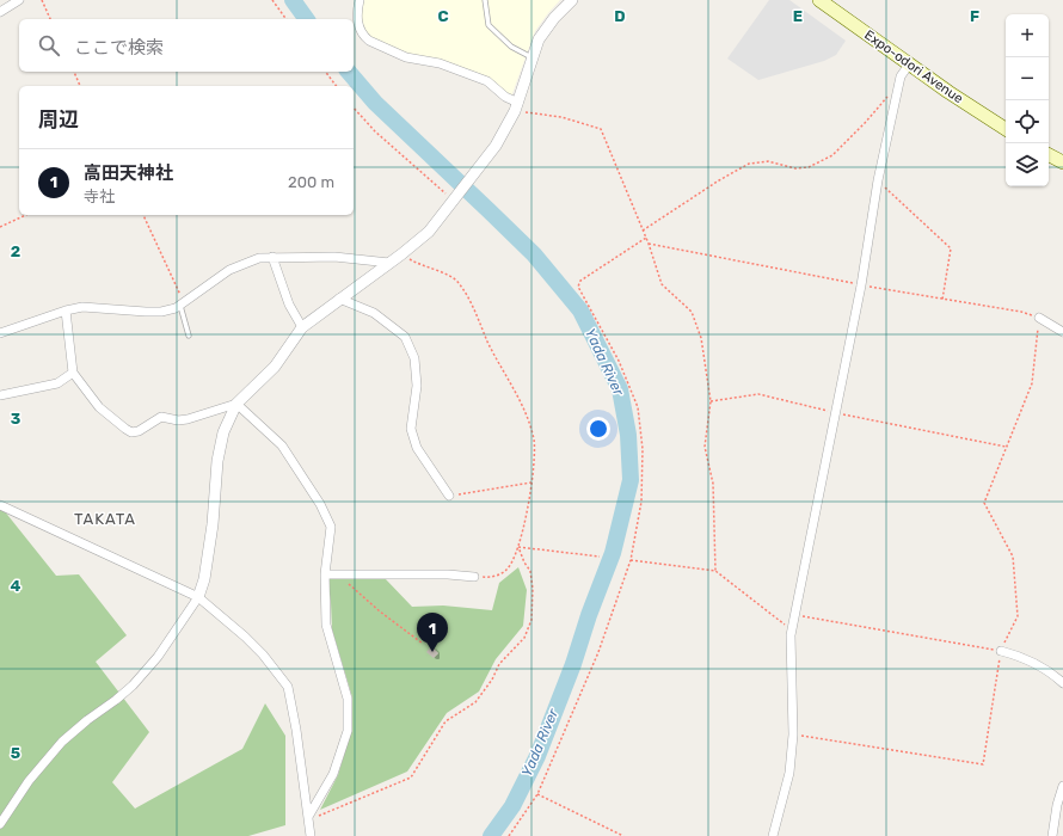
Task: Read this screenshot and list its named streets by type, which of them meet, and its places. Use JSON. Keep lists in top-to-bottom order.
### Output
{
  "streets": {
    "main road": ["Expo-odori Avenue"]
  },
  "districts": ["TAKATA"],
  "water": ["Yada River"],
  "page": {
    "map_buttons": ["+", "−"],
    "search": "ここで検索",
    "heading": "周辺",
    "list": [
      {
        "mark": "1",
        "name": "高田天神社",
        "note": "寺社",
        "value": "200 m"
      }
    ],
    "pins": "1"
  },
  "grid": {
    "columns": [
      "C",
      "D",
      "E",
      "F"
    ],
    "rows": [
      "2",
      "3",
      "4",
      "5"
    ]
  }
}
